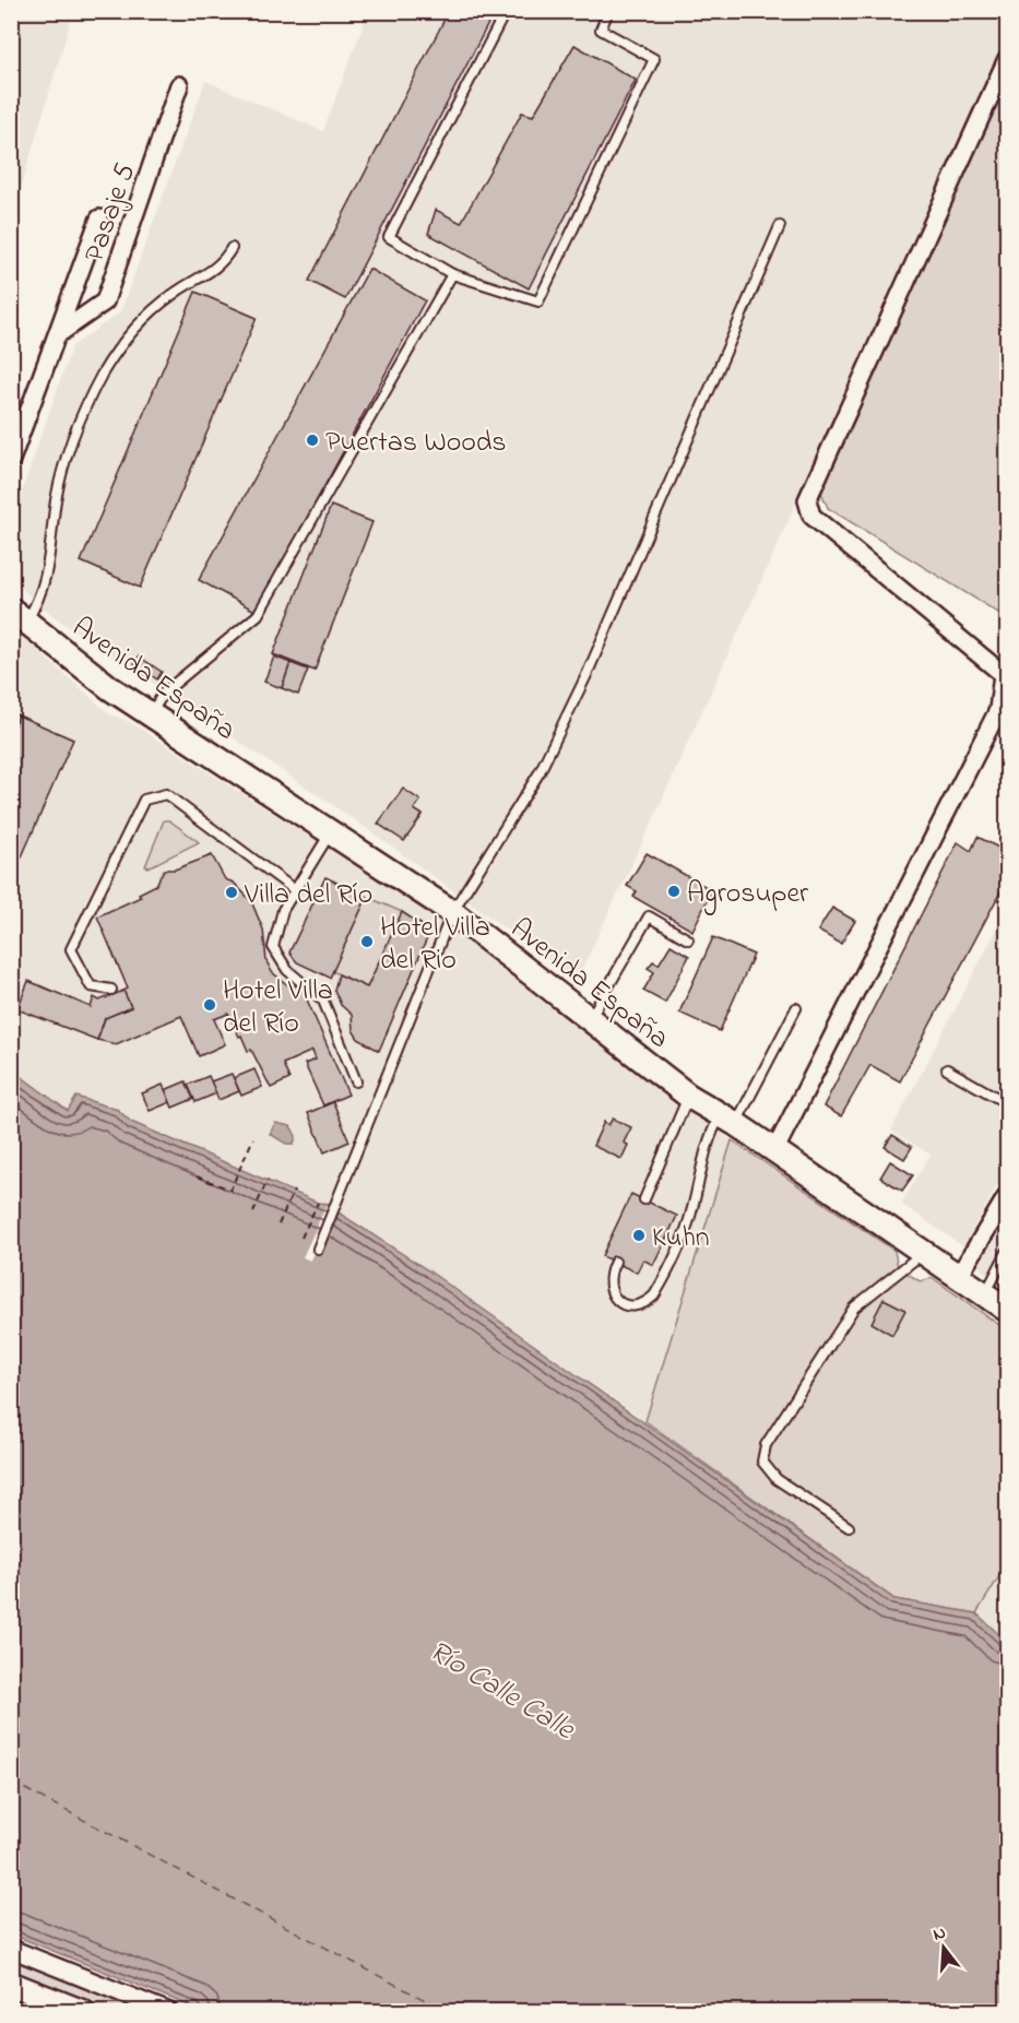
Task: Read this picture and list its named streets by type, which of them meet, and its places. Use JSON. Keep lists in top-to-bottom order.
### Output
{
  "streets": {
    "main road": ["Avenida España"],
    "street": ["Pasaje 5"]
  },
  "water": ["Río Calle Calle"],
  "places": [
    "Puertas Woods",
    "Agrosuper",
    "Villa del Río",
    "Hotel Villa del Rio",
    "Hotel Villa del Río",
    "Kuhn"
  ],
  "north": "top"
}
